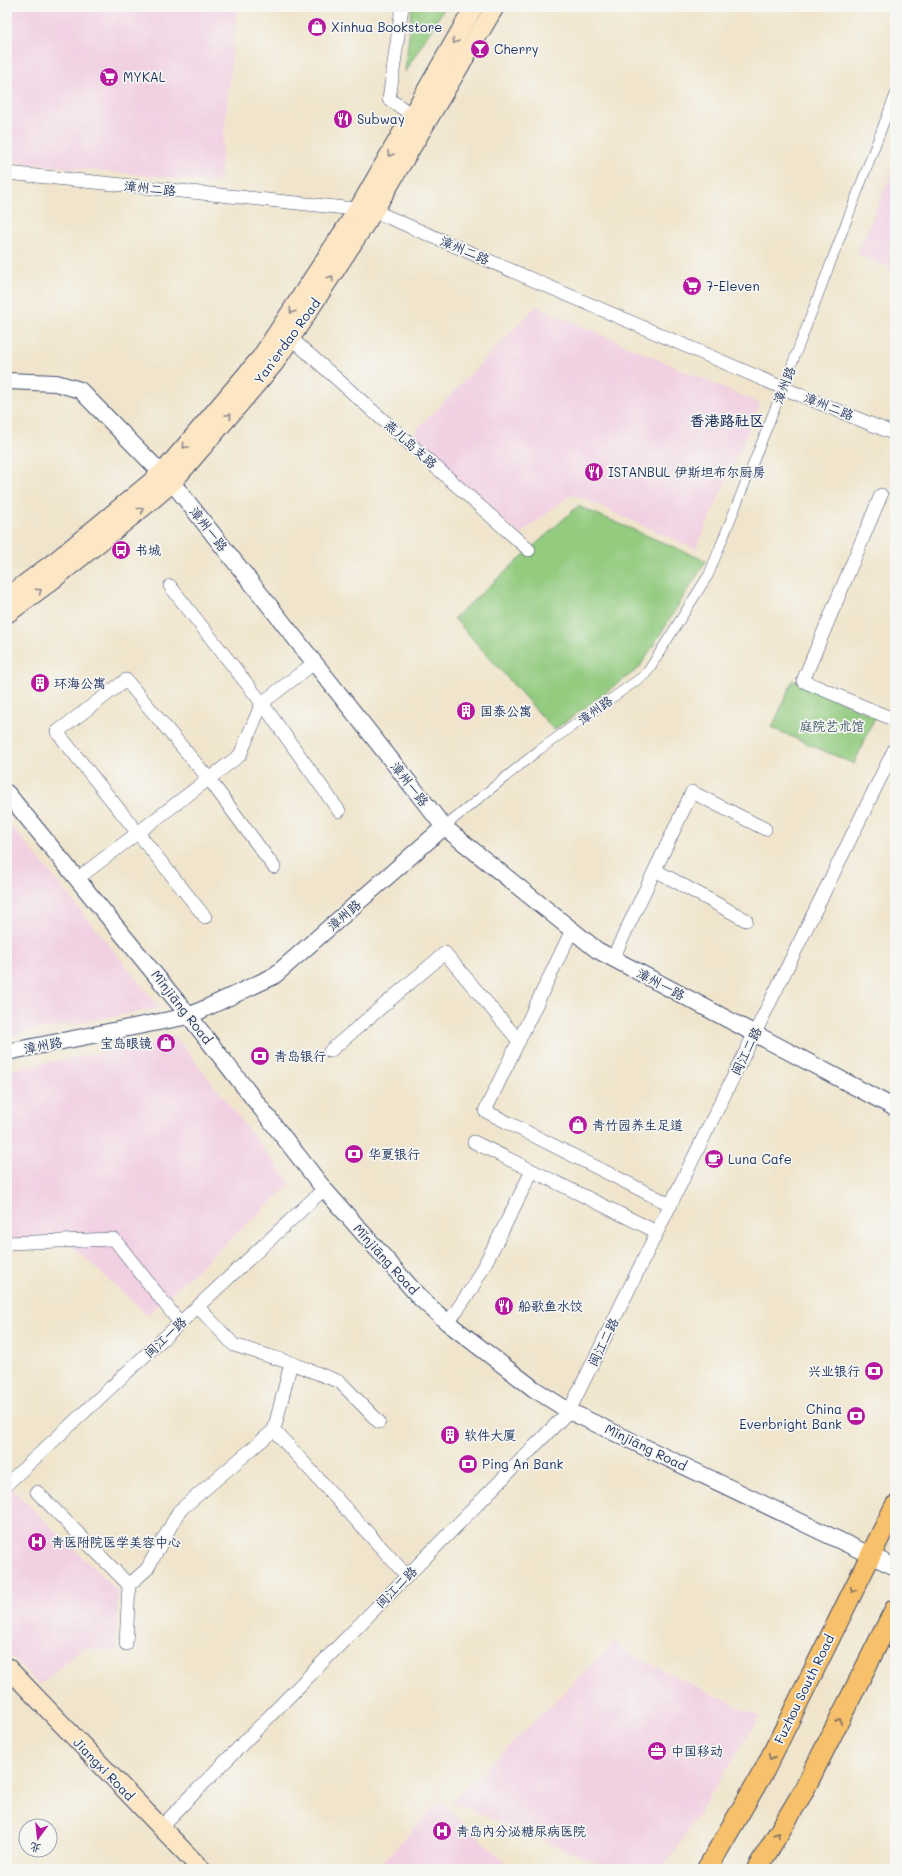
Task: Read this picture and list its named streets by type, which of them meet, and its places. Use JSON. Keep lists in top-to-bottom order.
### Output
{
  "streets": {
    "main road": ["Yan'erdao Road", "Fuzhou South Road", "Jiangxi Road"],
    "street": [
      "漳州二路",
      "漳州路",
      "燕儿岛支路",
      "漳州一路",
      "Mǐnjiāng Road",
      "闽江二路",
      "闽江一路"
    ]
  },
  "crossings": [
    ["漳州二路", "Yan'erdao Road"],
    ["漳州二路", "漳州路"],
    ["Yan'erdao Road", "燕儿岛支路"],
    ["Yan'erdao Road", "漳州一路"],
    ["漳州路", "漳州一路"],
    ["漳州路", "Mǐnjiāng Road"],
    ["漳州一路", "闽江二路"],
    ["Mǐnjiāng Road", "闽江二路"],
    ["Mǐnjiāng Road", "闽江一路"],
    ["Mǐnjiāng Road", "Fuzhou South Road"],
    ["闽江二路", "Jiangxi Road"]
  ],
  "districts": ["香港路社区"],
  "parks": ["庭院艺术馆"],
  "places": {
    "shop": ["Xinhua Bookstore", "宝岛眼镜", "青竹园养生足道"],
    "bar": ["Cherry"],
    "supermarket": ["MYKAL", "7-Eleven"],
    "restaurant": ["Subway", "ISTANBUL 伊斯坦布尔厨房", "船歌鱼水饺"],
    "bus stop": ["书城"],
    "building": ["环海公寓", "国泰公寓", "软件大厦"],
    "bank": [
      "青岛银行",
      "华夏银行",
      "兴业银行",
      "China Everbright Bank",
      "Ping An Bank"
    ],
    "cafe": ["Luna Cafe"],
    "hospital": ["青医附院医学美容中心", "青岛内分泌糖尿病医院"],
    "office": ["中国移动"]
  },
  "north": "bottom"
}
